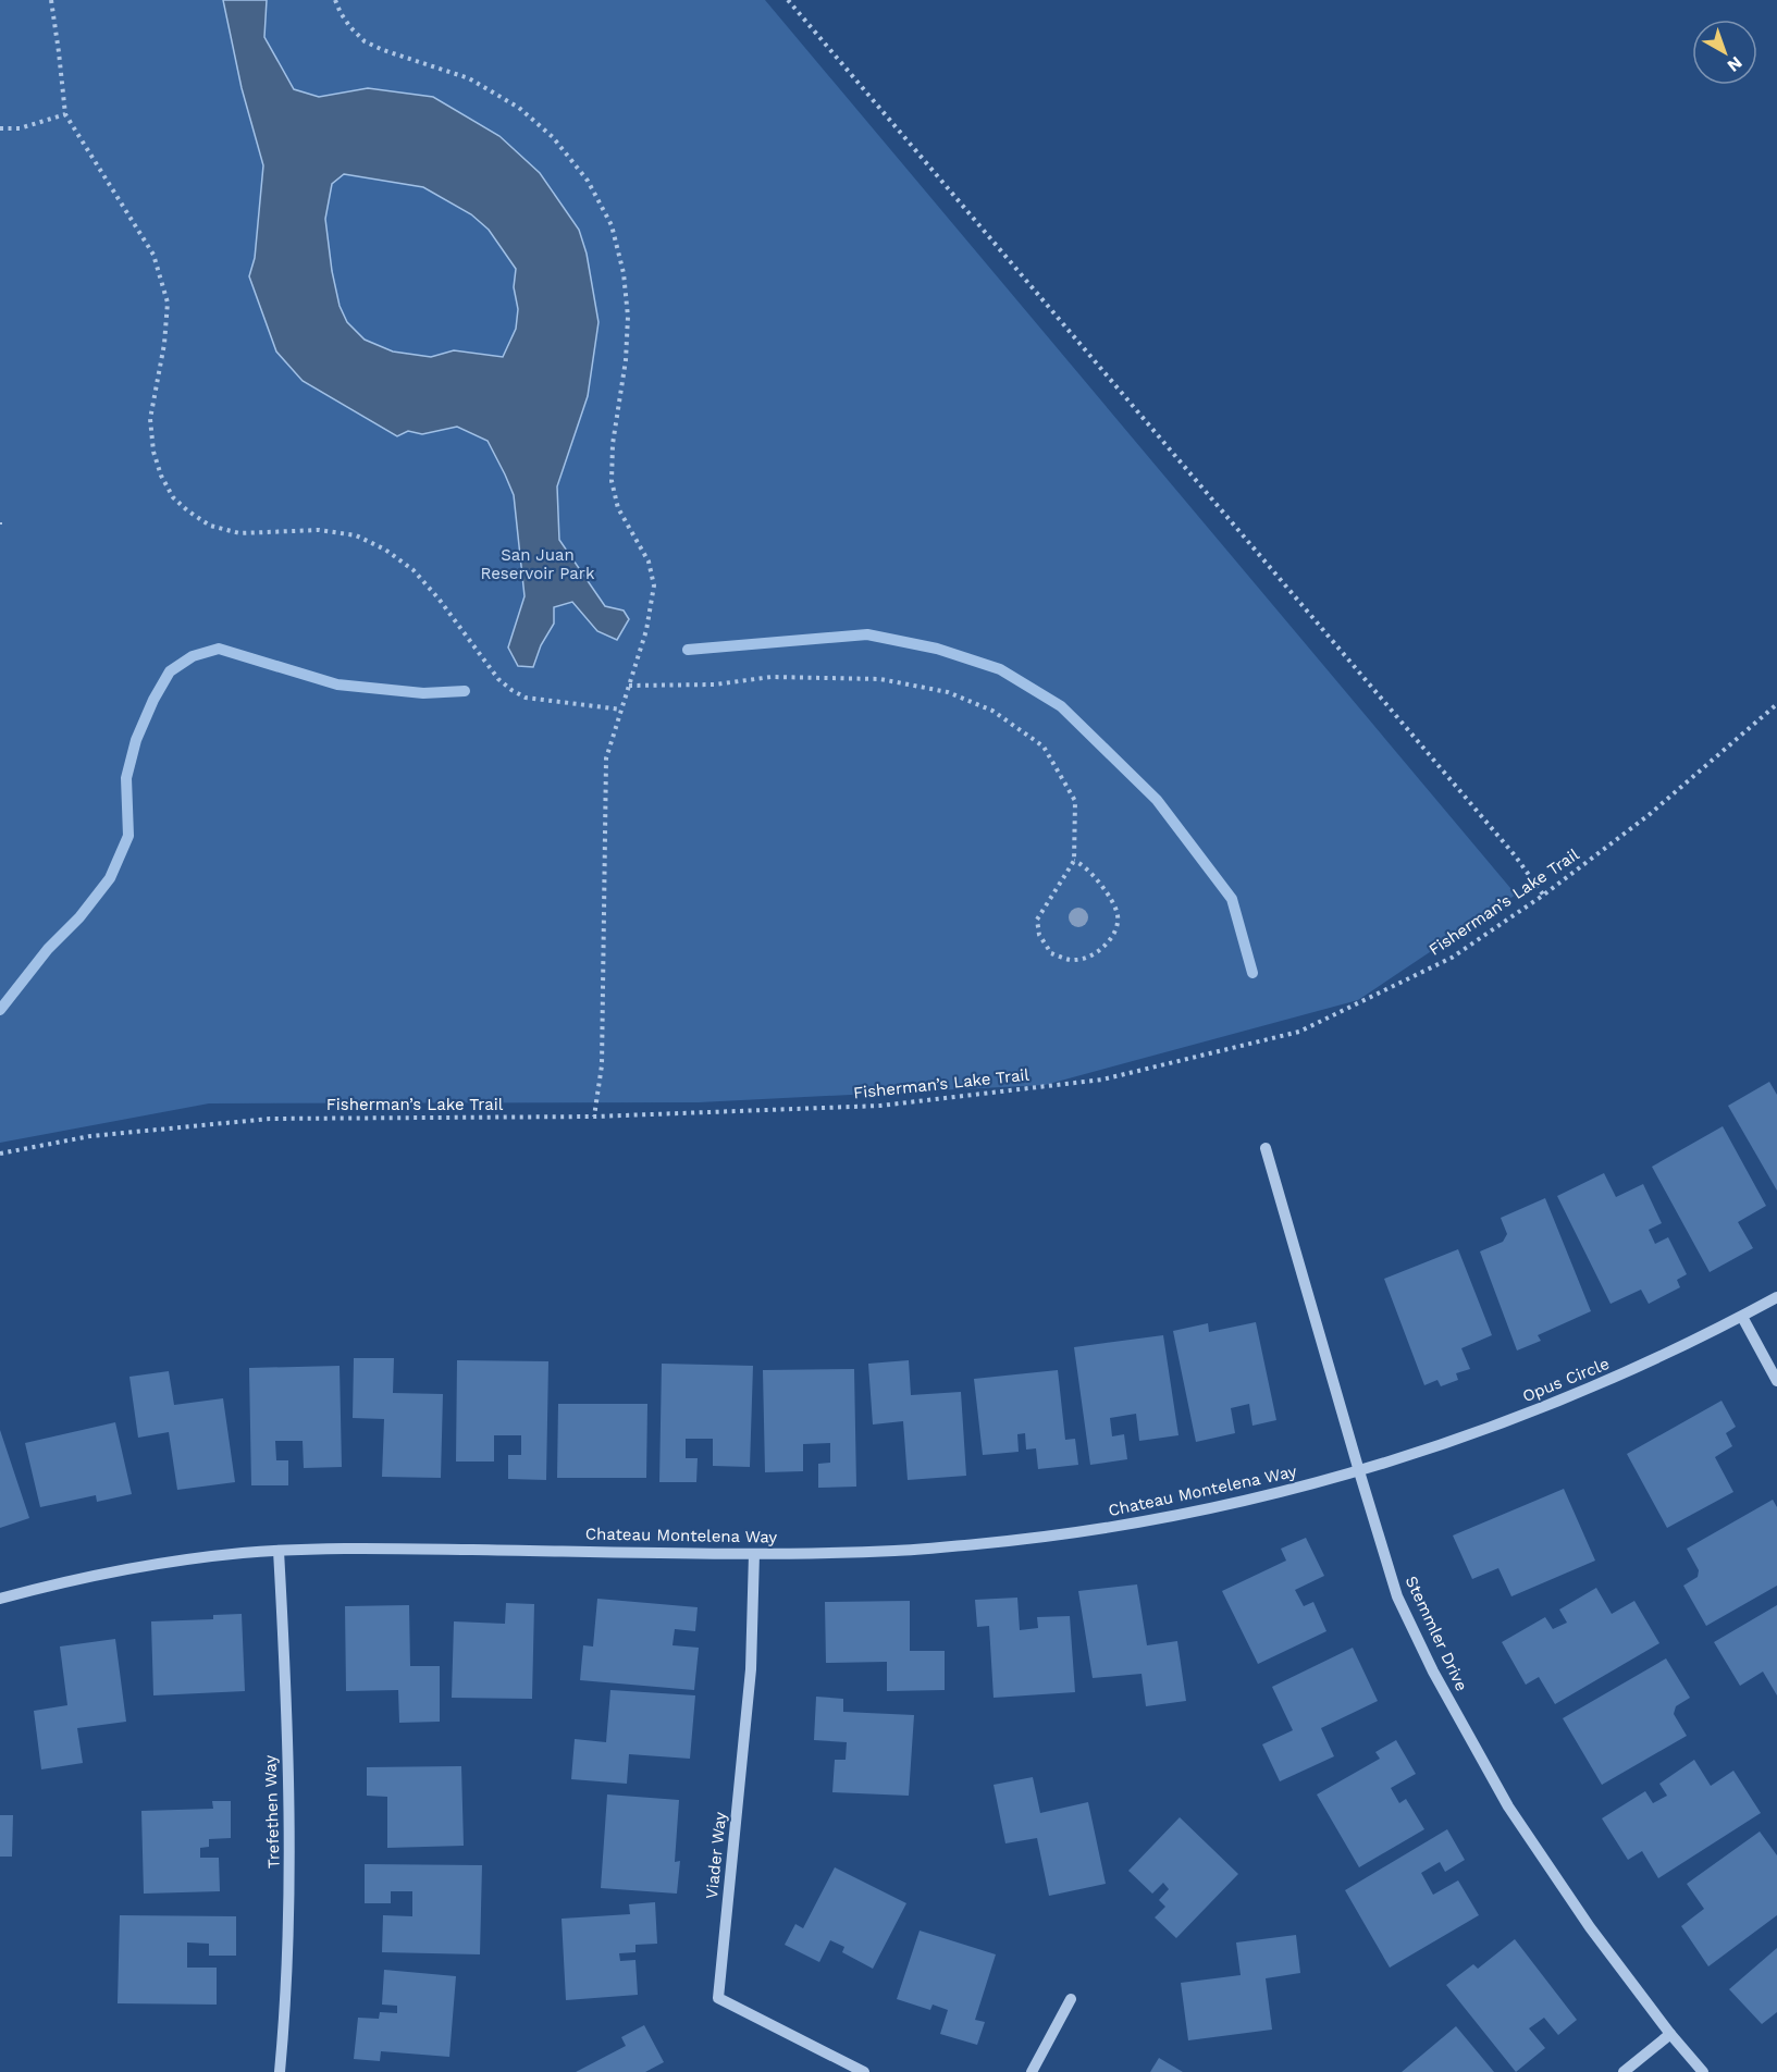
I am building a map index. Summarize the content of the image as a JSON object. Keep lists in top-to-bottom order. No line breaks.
{"streets":{"street":["Opus Circle","Chateau Montelena Way","Stemmler Drive","Trefethen Way","Viader Way"],"path":["Fisherman’s Lake Trail"]},"crossings":[["Opus Circle","Chateau Montelena Way"],["Opus Circle","Stemmler Drive"],["Chateau Montelena Way","Stemmler Drive"],["Chateau Montelena Way","Trefethen Way"],["Chateau Montelena Way","Viader Way"]],"parks":["San Juan Reservoir Park"],"north":"bottom right"}
